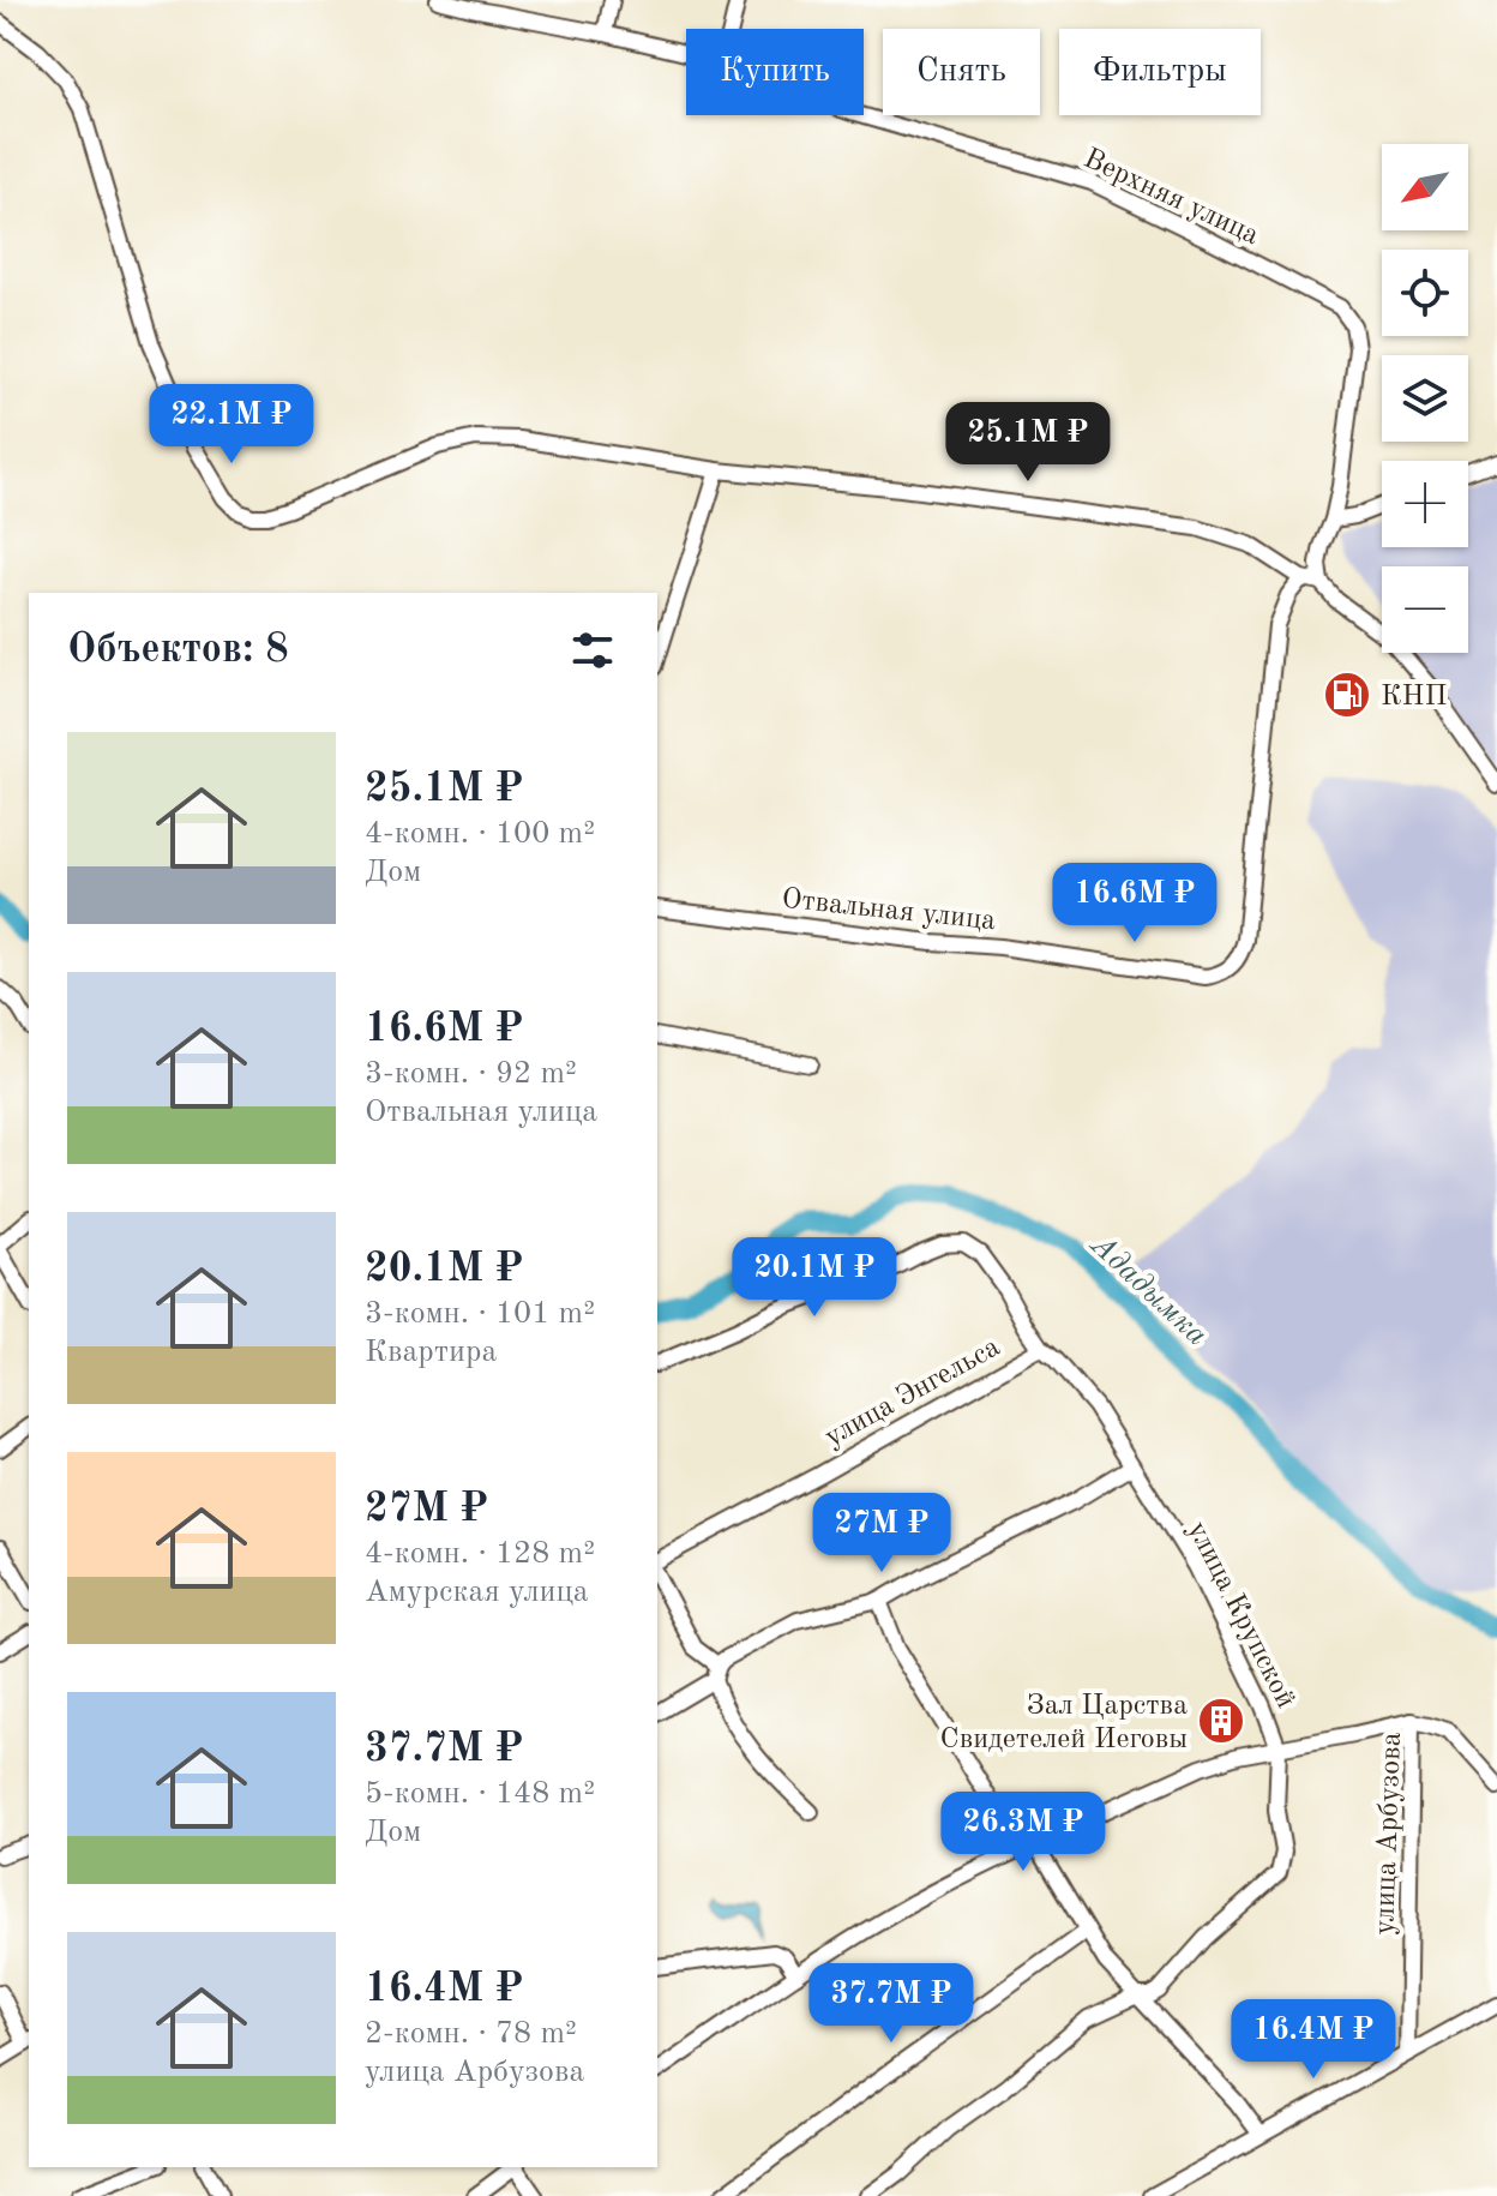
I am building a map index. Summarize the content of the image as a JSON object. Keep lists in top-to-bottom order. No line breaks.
{"streets":{"street":["Верхняя улица","Отвальная улица","улица Энгельса","улица Крупской","улица Арбузова"]},"crossings":[["улица Энгельса","улица Крупской"]],"water":["Ададымка"],"places":{"fuel station":["КНП"],"building":["Зал Царства Свидетелей Иеговы"]},"north":"bottom left","page":{"chip":["Купить","Снять","Фильтры"],"map_buttons":["+","−"],"price":["22.1M ₽","25.1M ₽","16.6M ₽","20.1M ₽","27M ₽","26.3M ₽","37.7M ₽","16.4M ₽"],"heading":"Объектов: 8","list":[{"name":"25.1M ₽","note":"4-комн. · 100 m² · Дом"},{"name":"16.6M ₽","note":"3-комн. · 92 m² · Отвальная улица"},{"name":"20.1M ₽","note":"3-комн. · 101 m² · Квартира"},{"name":"27M ₽","note":"4-комн. · 128 m² · Амурская улица"},{"name":"37.7M ₽","note":"5-комн. · 148 m² · Дом"},{"name":"16.4M ₽","note":"2-комн. · 78 m² · улица Арбузова"}]}}
